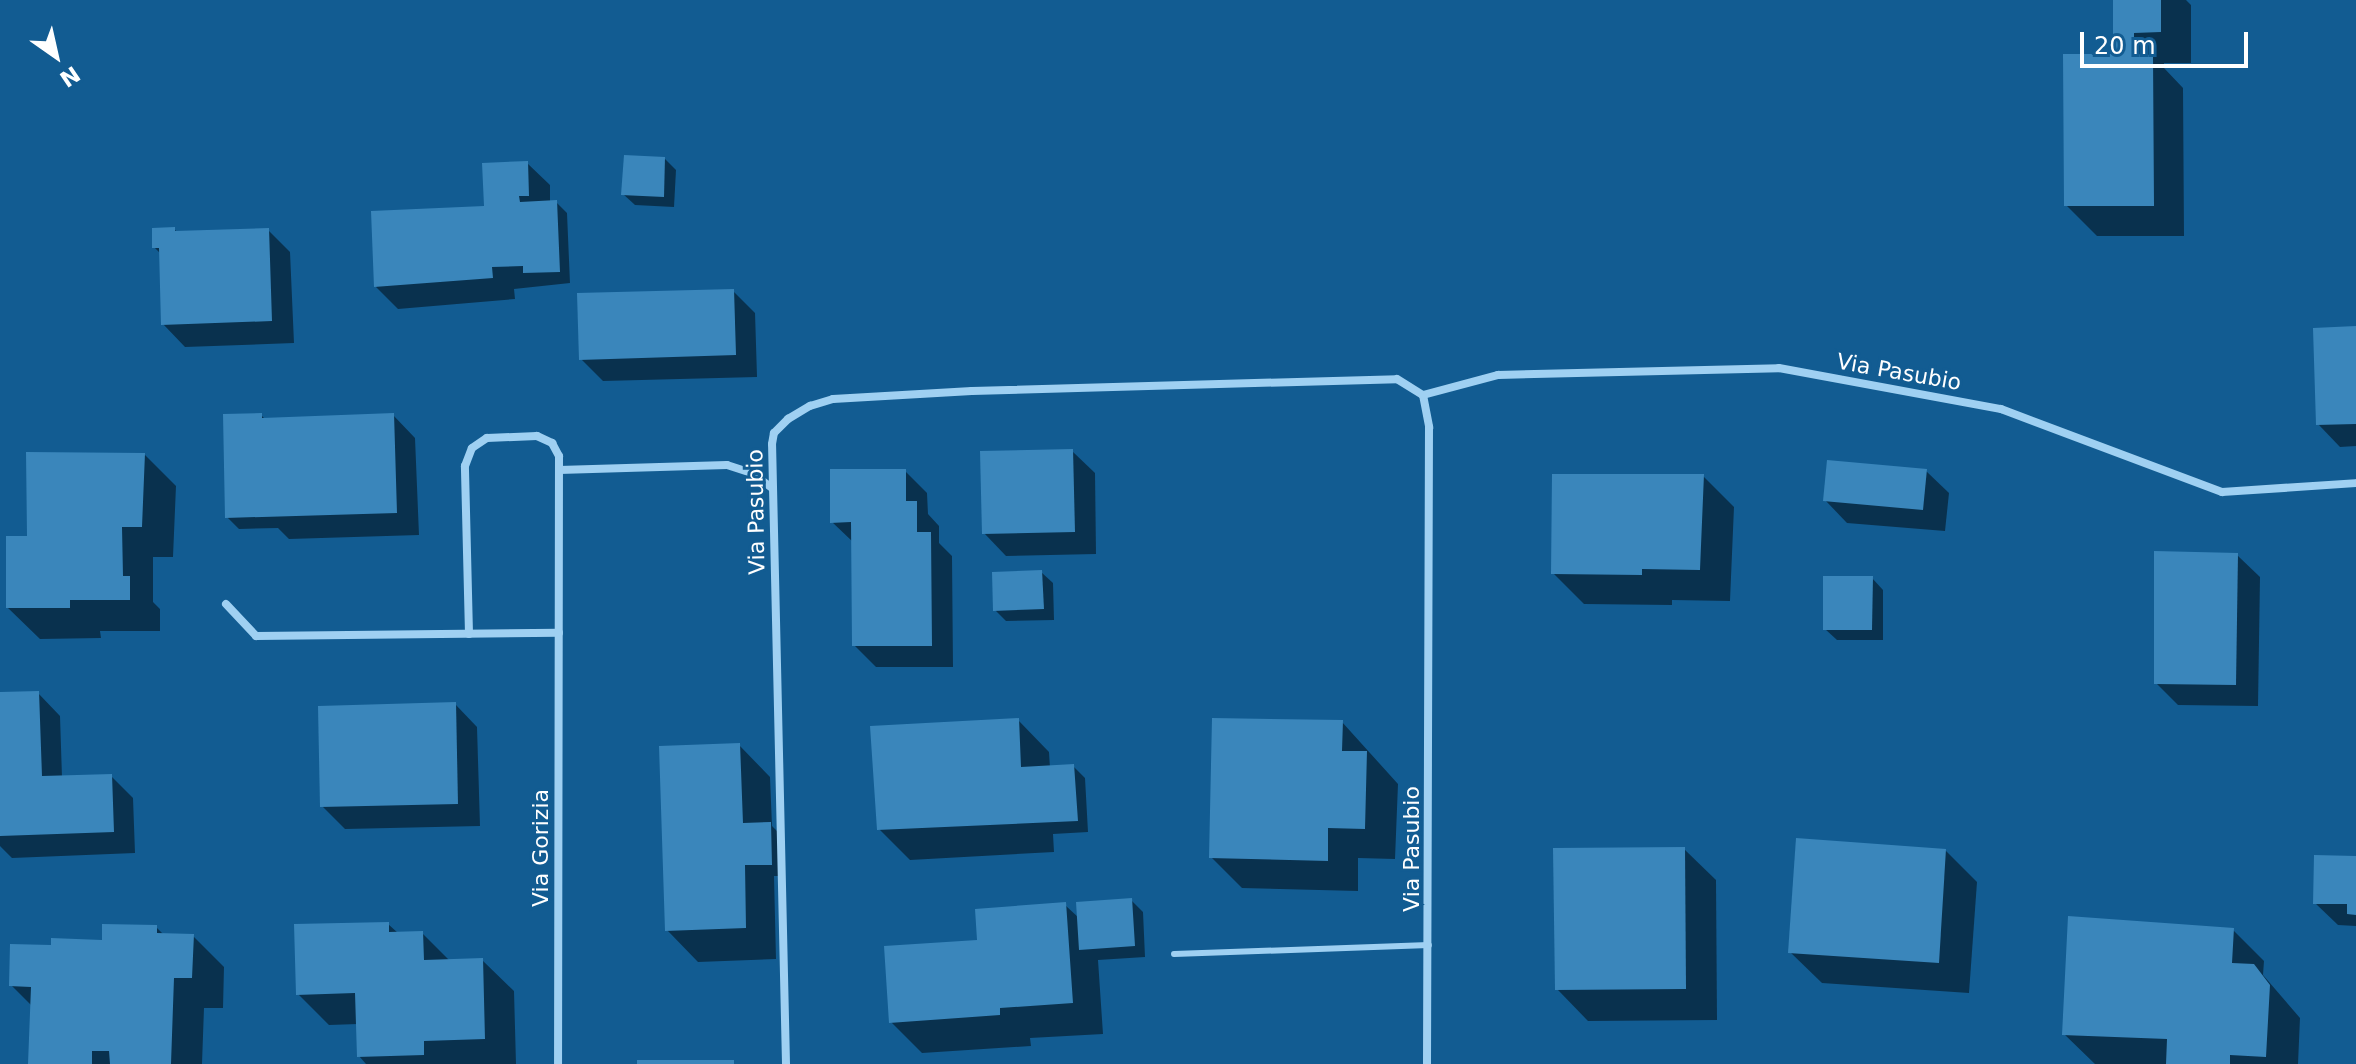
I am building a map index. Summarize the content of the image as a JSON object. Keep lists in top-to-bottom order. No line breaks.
{"streets":{"street":["Via Pasubio","Via Gorizia"]},"scale_bar":"20 m","north":"bottom right"}
